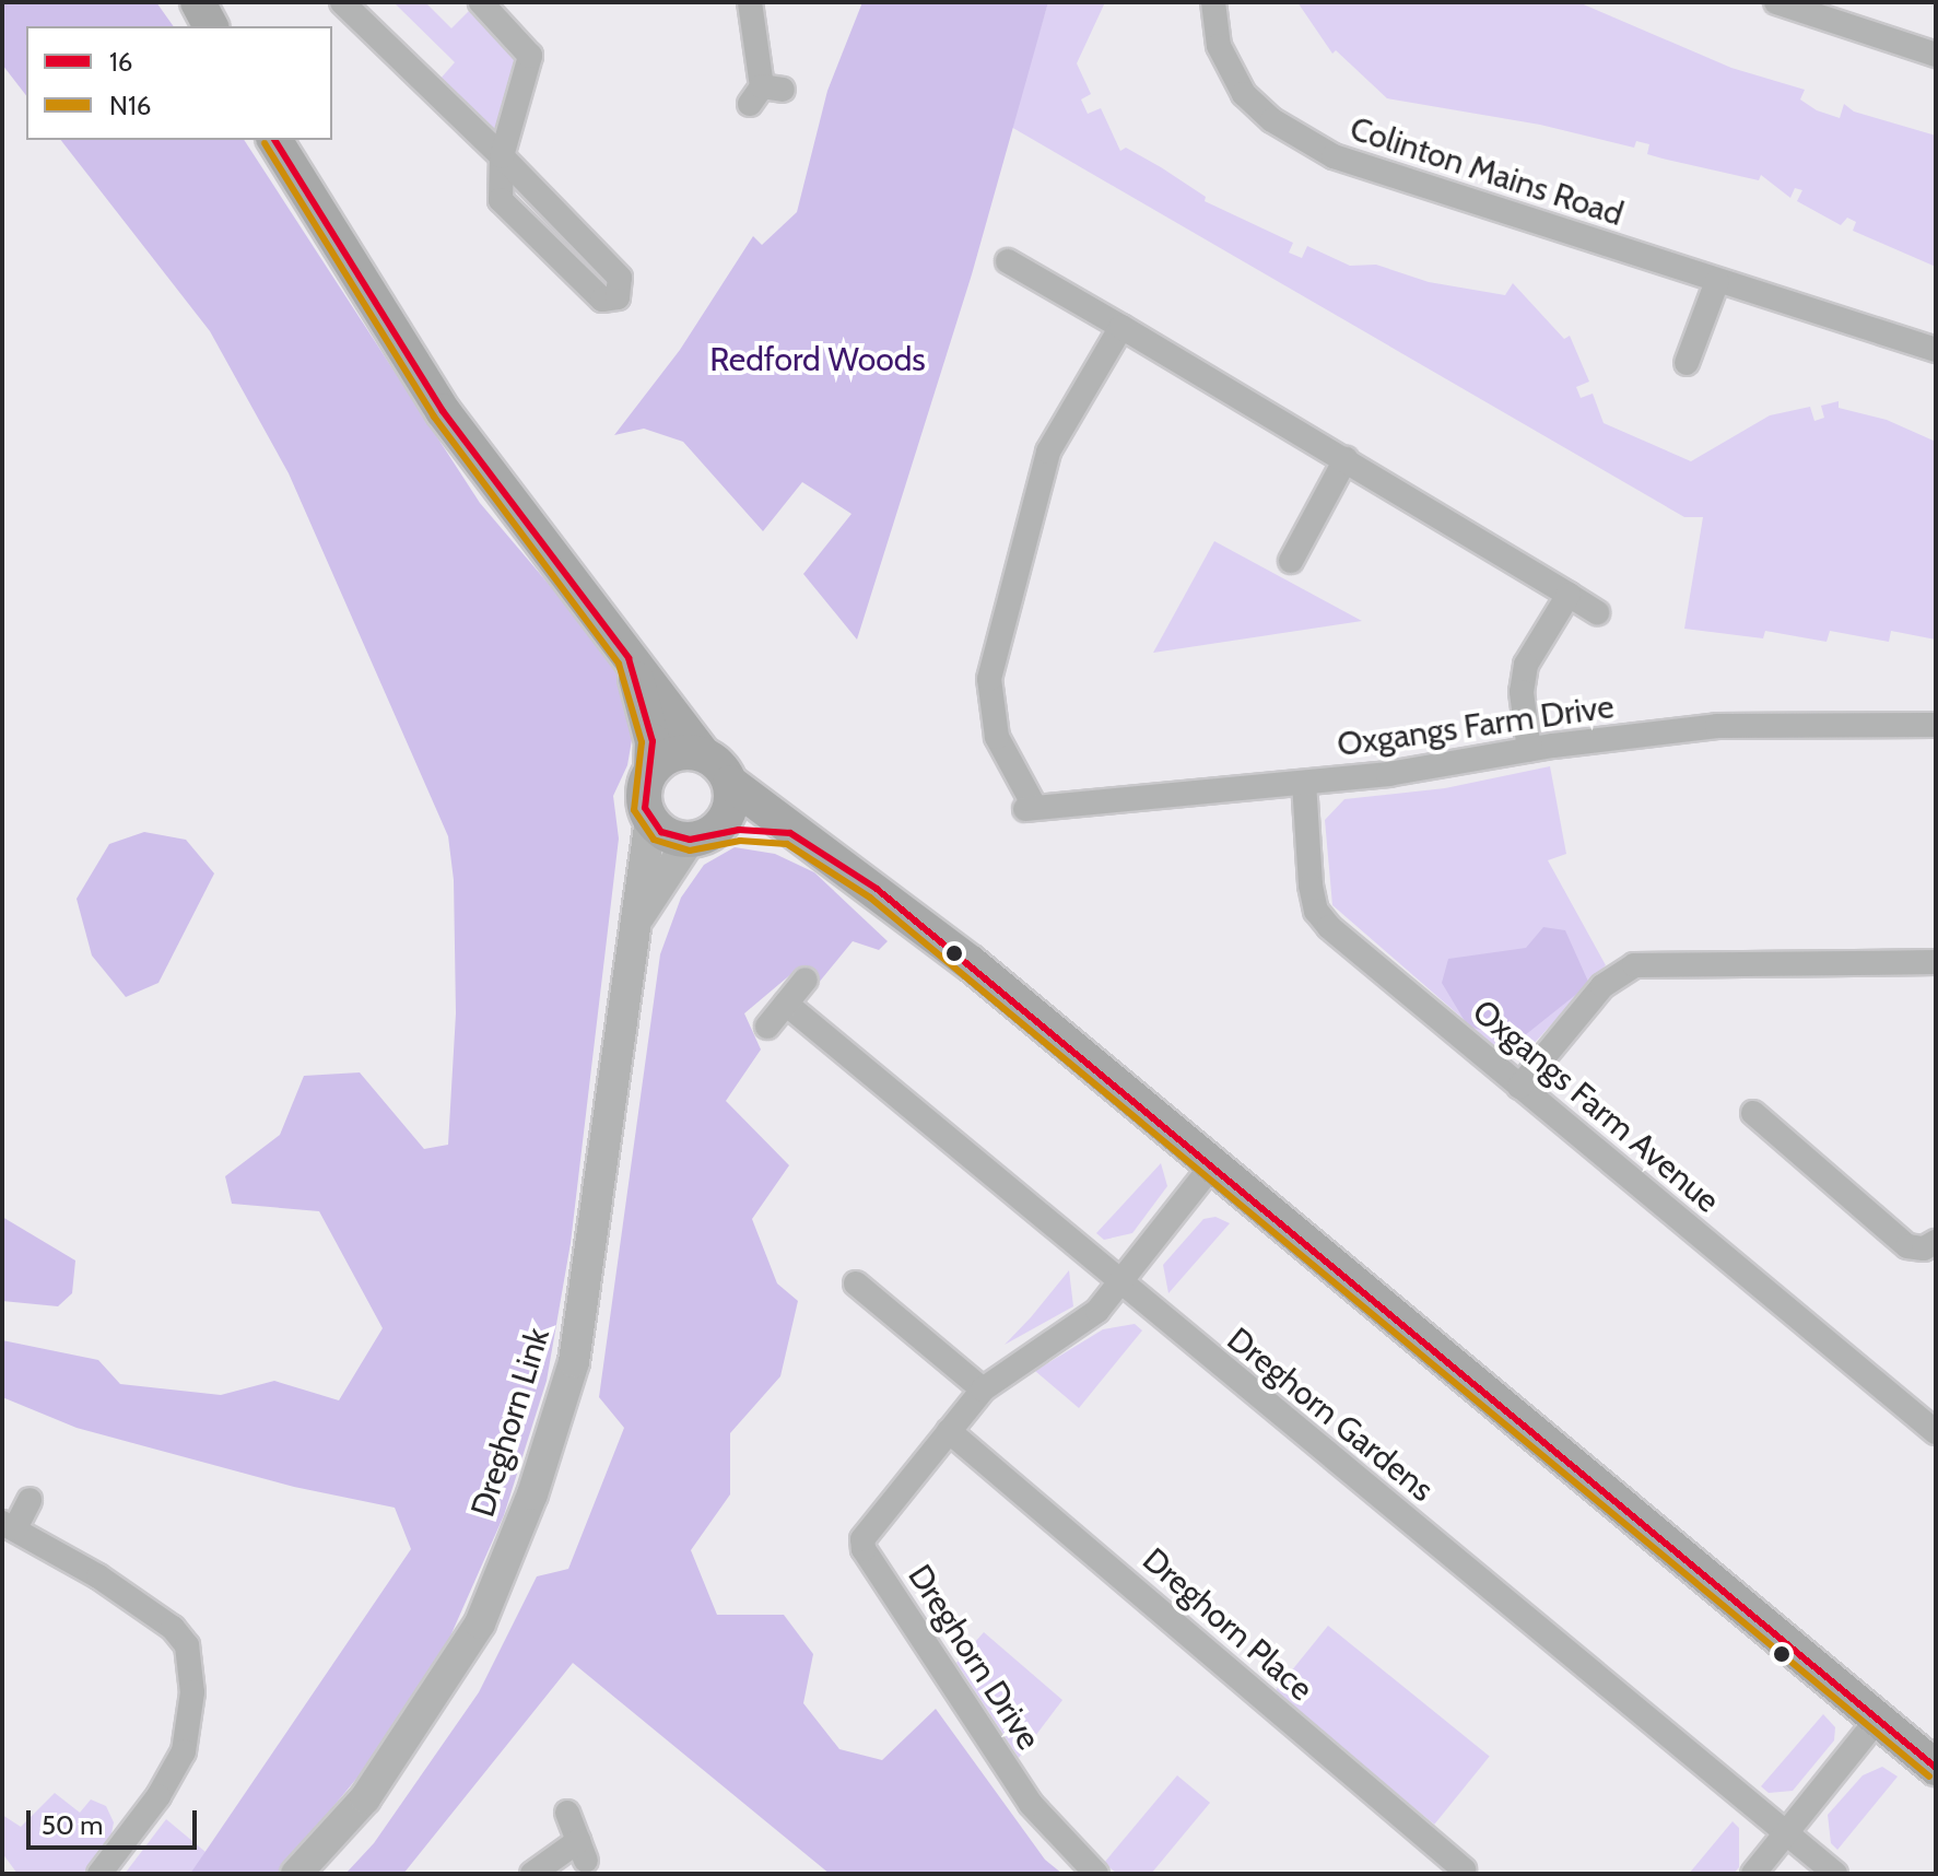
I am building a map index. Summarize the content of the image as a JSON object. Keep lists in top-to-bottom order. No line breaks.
{"streets":{"street":["Colinton Mains Road","Oxgangs Farm Drive","Oxgangs Farm Avenue","Dreghorn Gardens","Dreghorn Link","Dreghorn Place","Dreghorn Drive"]},"crossings":[["Oxgangs Farm Drive","Oxgangs Farm Avenue"],["Dreghorn Gardens","Dreghorn Drive"],["Dreghorn Place","Dreghorn Drive"]],"parks":["Redford Woods"],"lines":["transit line 16","transit line N16"],"legend":["16","N16"],"scale_bar":"50 m"}
